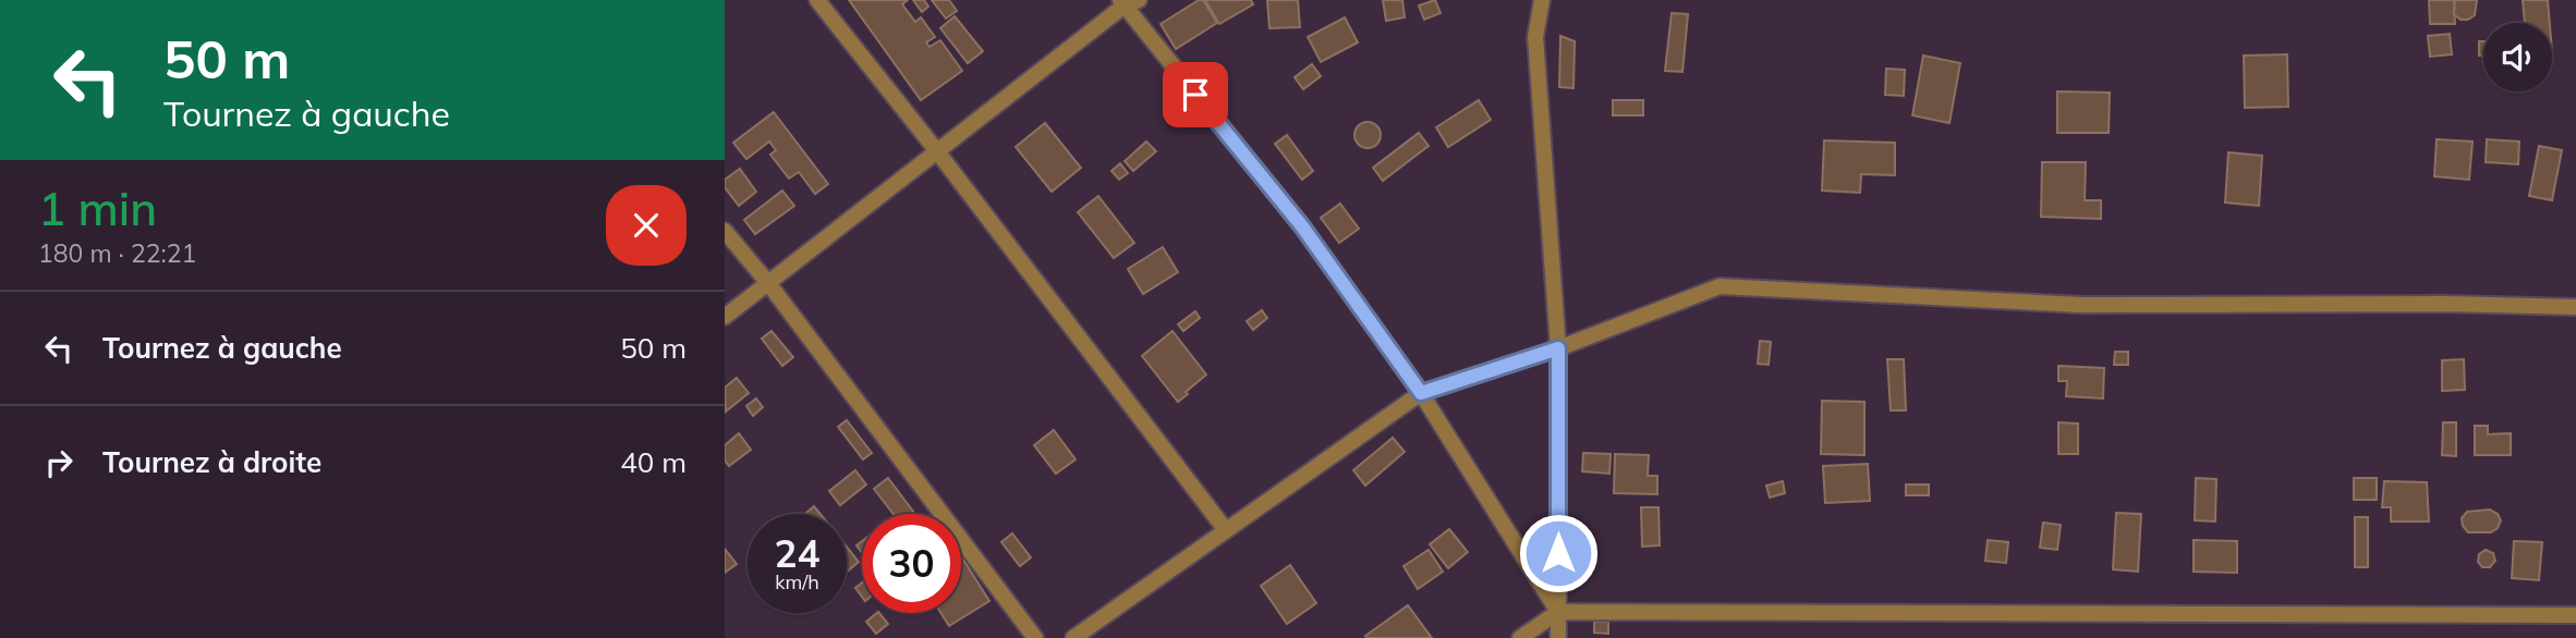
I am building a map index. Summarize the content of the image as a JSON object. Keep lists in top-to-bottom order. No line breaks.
{"page":{"turn":["50 m","Tournez à gauche"],"heading":["1 min","180 m · 22:21"],"list":[{"name":"Tournez à gauche","value":"50 m"},{"name":"Tournez à droite","value":"40 m"}],"speed":"24 km/h","limit":"30"}}
